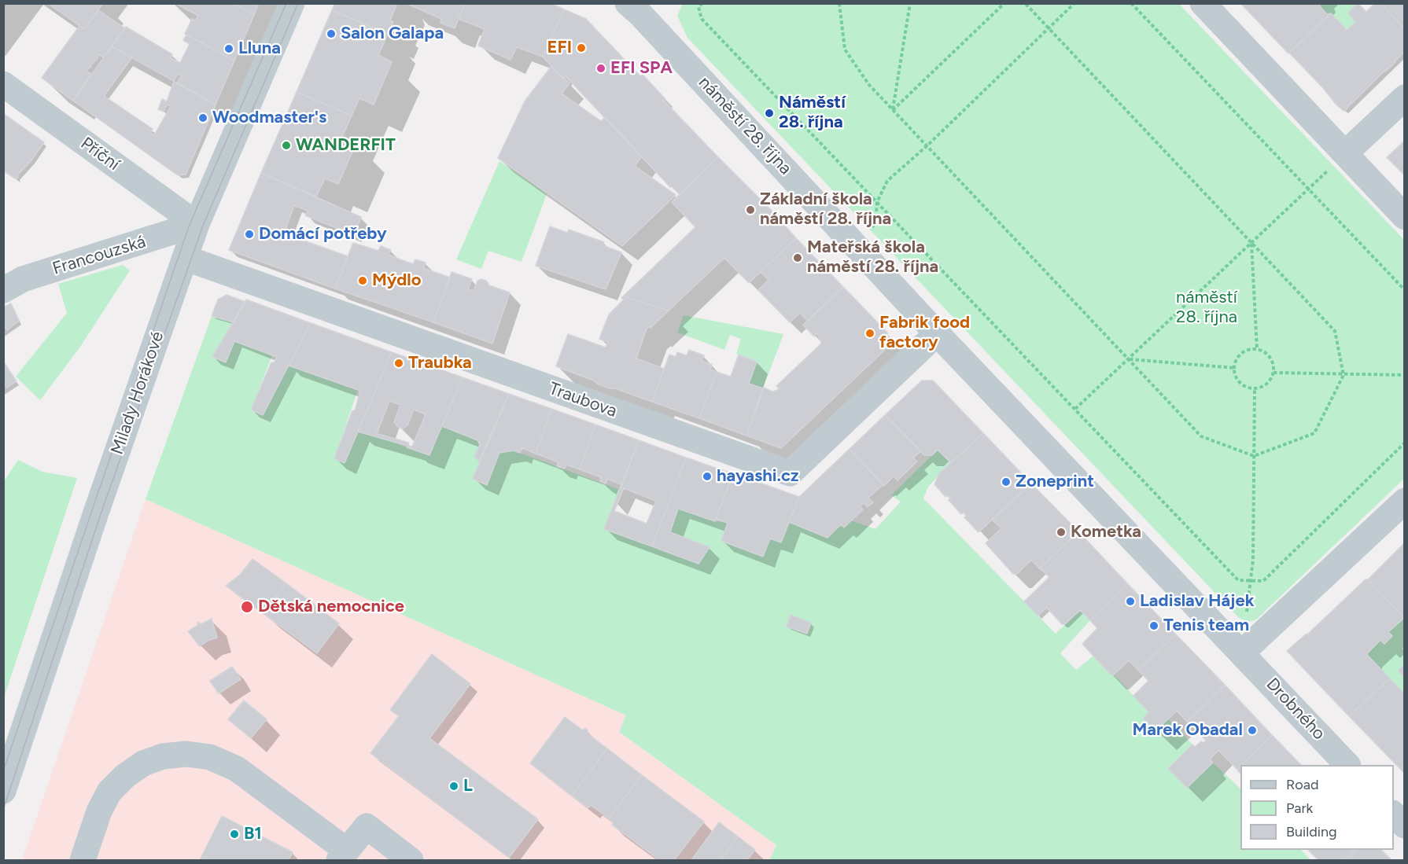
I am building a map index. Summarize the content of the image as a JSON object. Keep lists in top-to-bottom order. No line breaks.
{"streets":{"street":["náměstí 28. října","Příční","Francouzská","Milady Horákové","Traubova","Drobného"]},"crossings":[["náměstí 28. října","Traubova"],["náměstí 28. října","Drobného"],["Příční","Francouzská"],["Příční","Milady Horákové"],["Francouzská","Milady Horákové"],["Milady Horákové","Traubova"]],"parks":["náměstí 28. října"],"places":["Salon Galapa","EFI","Lluna","EFI SPA","Náměstí 28. října","Woodmaster's","WANDERFIT","Základní škola náměstí 28. října","Domácí potřeby","Mateřská škola náměstí 28. října","Mýdlo","Fabrik food factory","Traubka","hayashi.cz","Zoneprint","Kometka","Ladislav Hájek","Dětská nemocnice","Tenis team","Marek Obadal","L","B1"],"legend":["Road","Park","Building"]}
